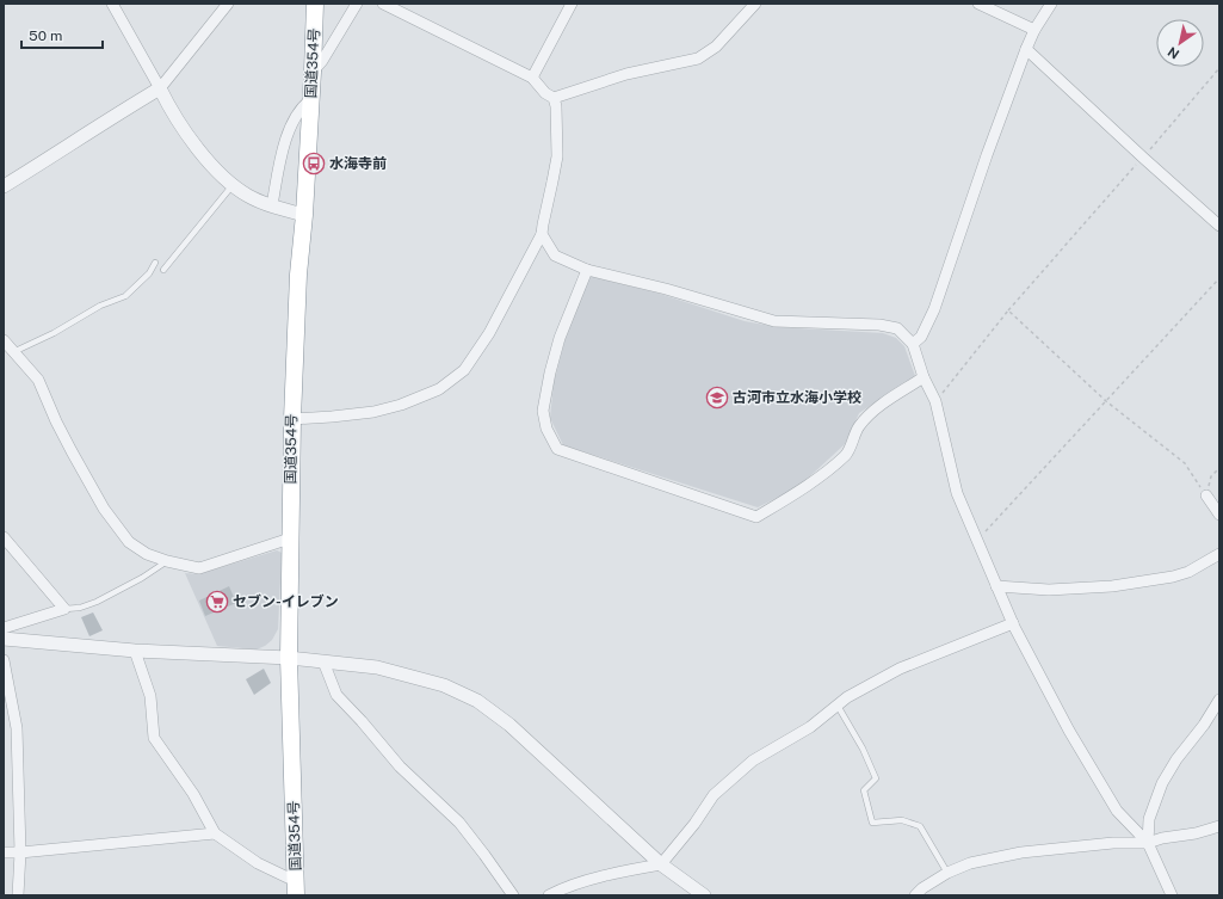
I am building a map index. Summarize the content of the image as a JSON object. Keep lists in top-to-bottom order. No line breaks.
{"streets":{"highway":["国道354号"]},"places":{"bus stop":["水海寺前"],"school or university":["古河市立水海小学校"],"supermarket":["セブン-イレブン"]},"scale_bar":"50 m","north":"bottom left"}
